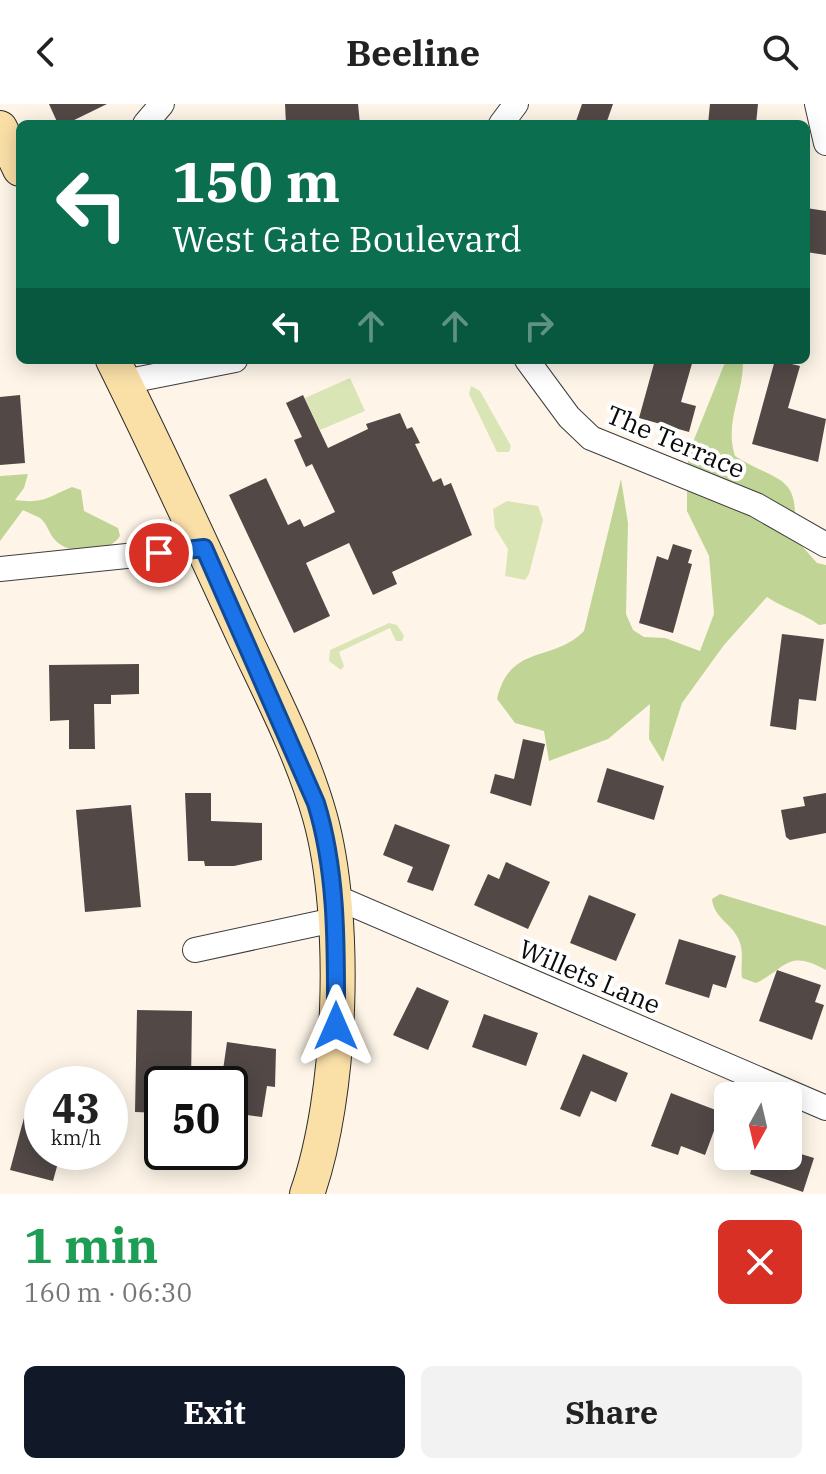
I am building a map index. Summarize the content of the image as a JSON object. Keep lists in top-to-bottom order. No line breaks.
{"streets":{"street":["The Terrace","Willets Lane"]},"north":"bottom","page":{"header":"Beeline","turn":["150 m","West Gate Boulevard"],"speed":"43 km/h","limit":"50","heading":["1 min","160 m · 06:30"],"buttons":["Exit","Share"]}}
